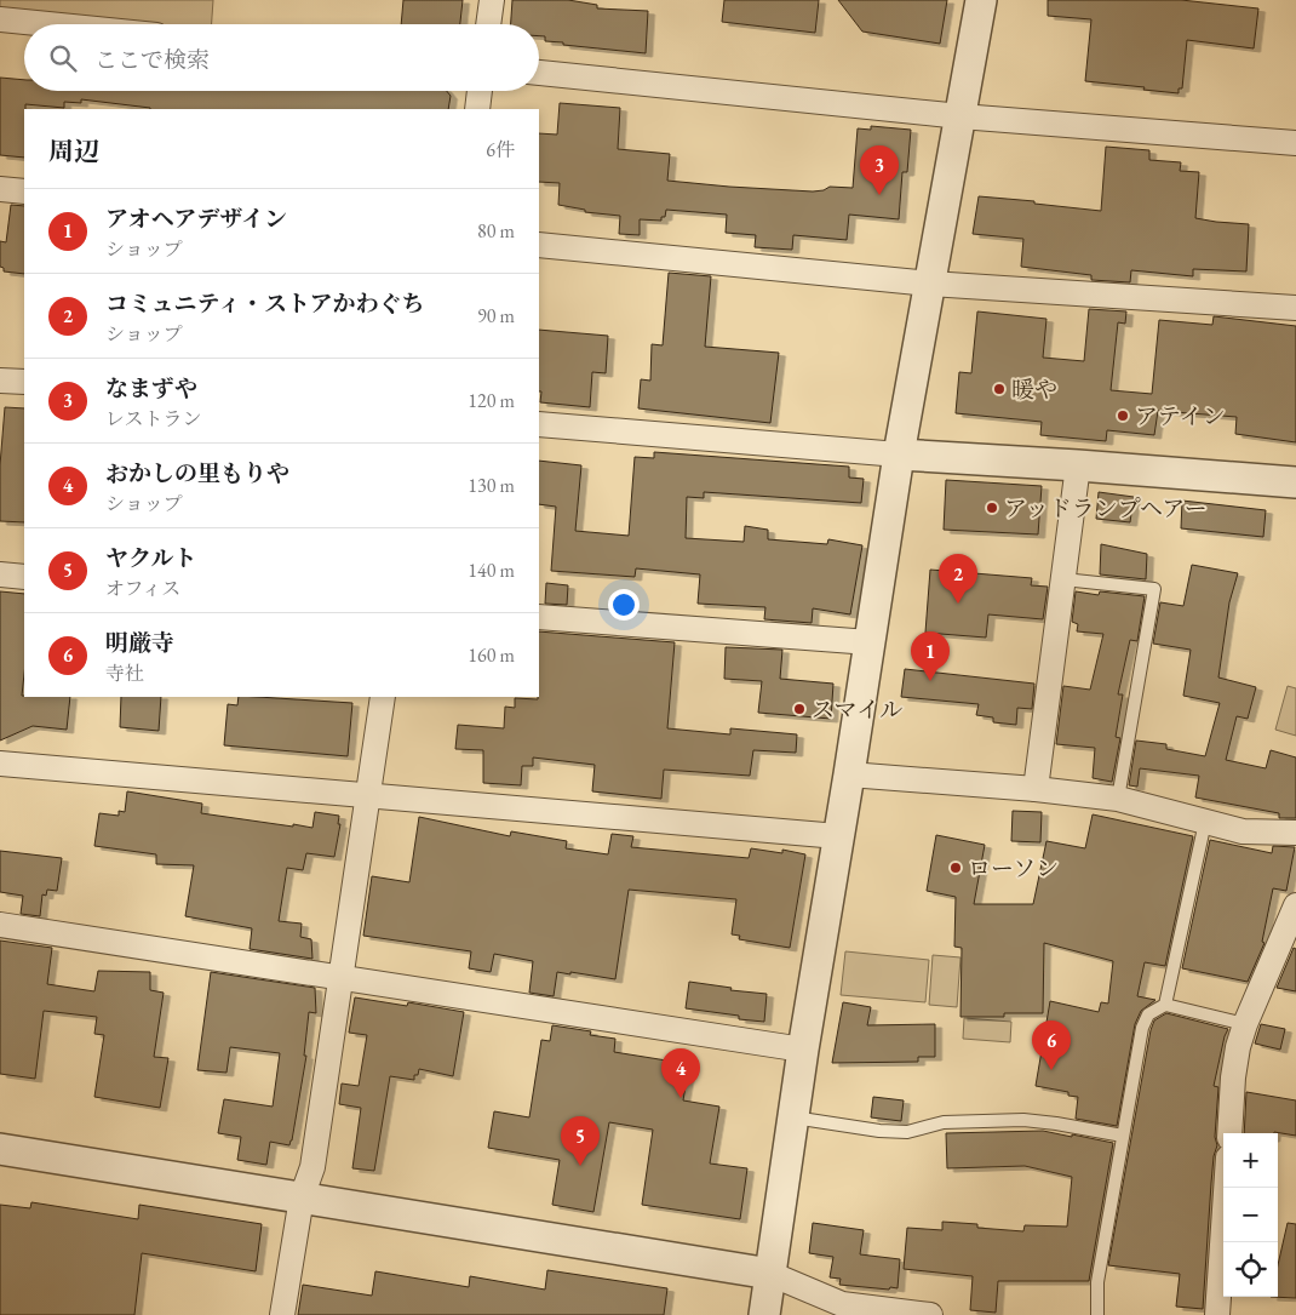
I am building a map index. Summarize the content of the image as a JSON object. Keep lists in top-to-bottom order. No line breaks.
{"places":["暖や","アテイン","アッドランプヘアー","スマイル","ローソン"],"page":{"search":"ここで検索","heading":["周辺","6件"],"pins":["3","2","1","6","4","5"],"list":[{"mark":"1","name":"アオヘアデザイン","note":"ショップ","value":"80 m"},{"mark":"2","name":"コミュニティ・ストアかわぐち","note":"ショップ","value":"90 m"},{"mark":"3","name":"なまずや","note":"レストラン","value":"120 m"},{"mark":"4","name":"おかしの里もりや","note":"ショップ","value":"130 m"},{"mark":"5","name":"ヤクルト","note":"オフィス","value":"140 m"},{"mark":"6","name":"明厳寺","note":"寺社","value":"160 m"}],"map_buttons":["+","−"]}}
